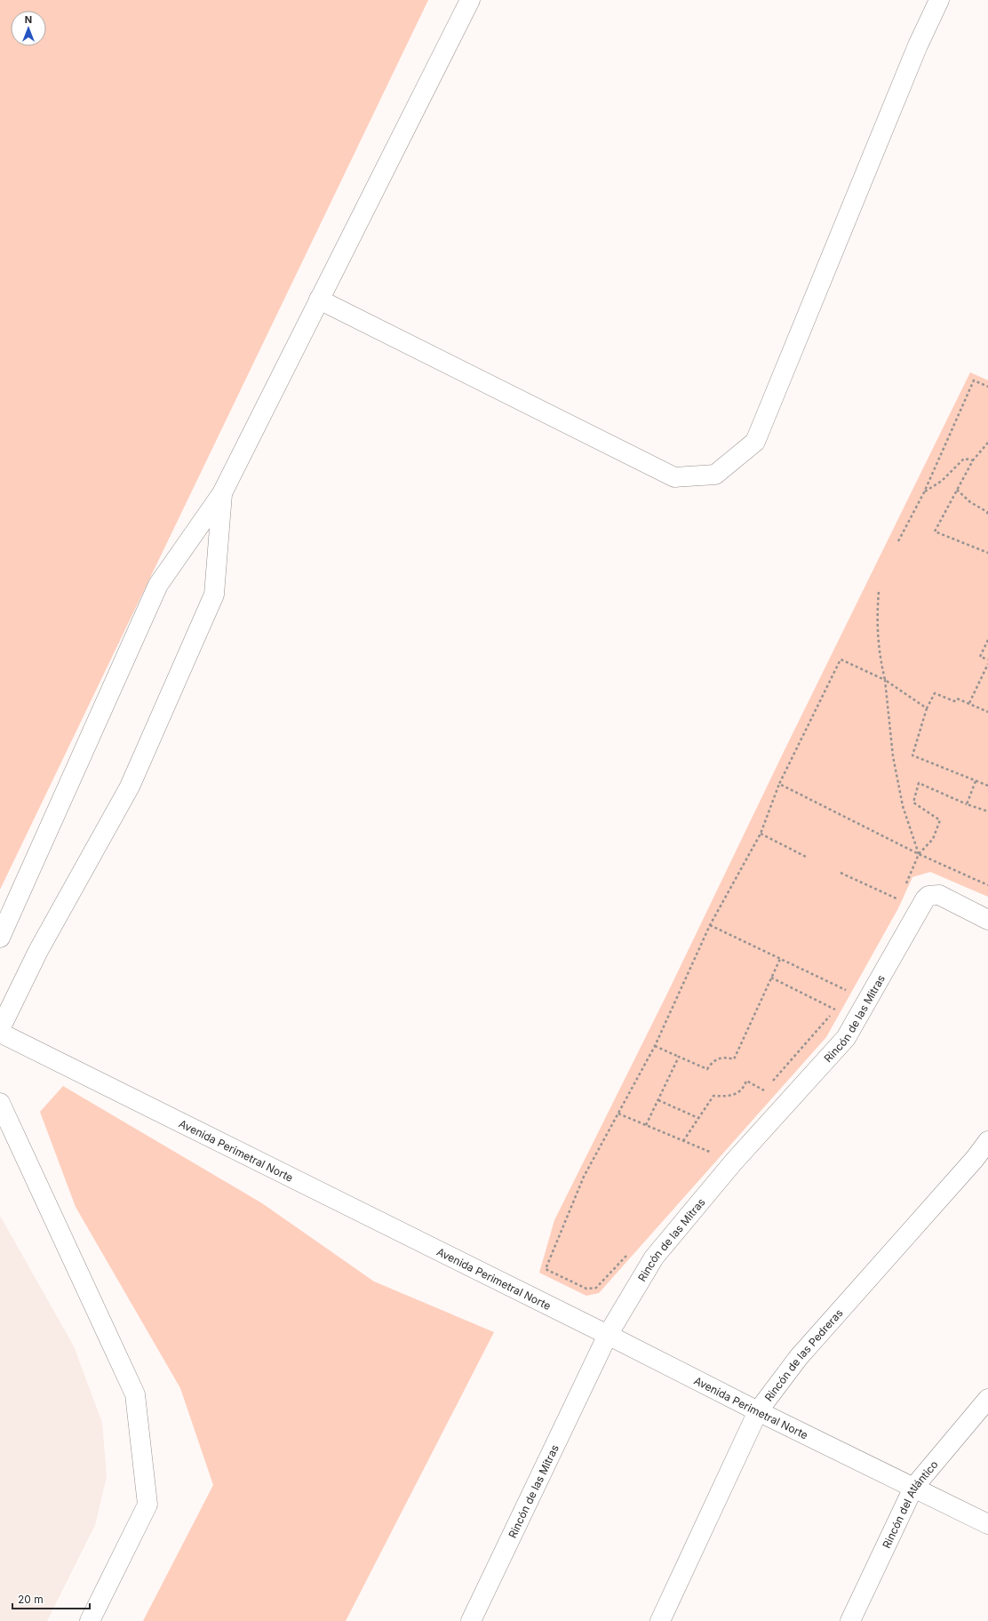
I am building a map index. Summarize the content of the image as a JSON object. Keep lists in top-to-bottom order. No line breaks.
{"streets":{"street":["Rincón de las Mitras","Avenida Perimetral Norte","Rincón de las Pedreras","Rincón del Atlántico"]},"crossings":[["Rincón de las Mitras","Avenida Perimetral Norte"],["Avenida Perimetral Norte","Rincón de las Pedreras"],["Avenida Perimetral Norte","Rincón del Atlántico"]],"scale_bar":"20 m","north":"top"}
